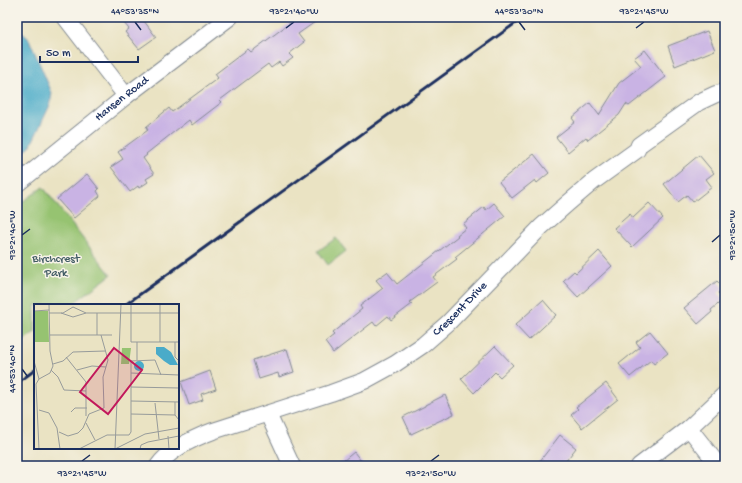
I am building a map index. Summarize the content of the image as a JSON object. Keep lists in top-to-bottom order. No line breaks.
{"streets":{"street":["Hansen Road","Crescent Drive"]},"parks":["Birchcrest Park"],"scale_bar":"50 m","coordinates":["44°53'35\"N","93°21'40\"W","44°53'30\"N","93°21'45\"W","93°21'50\"W","44°53'40\"N"]}
